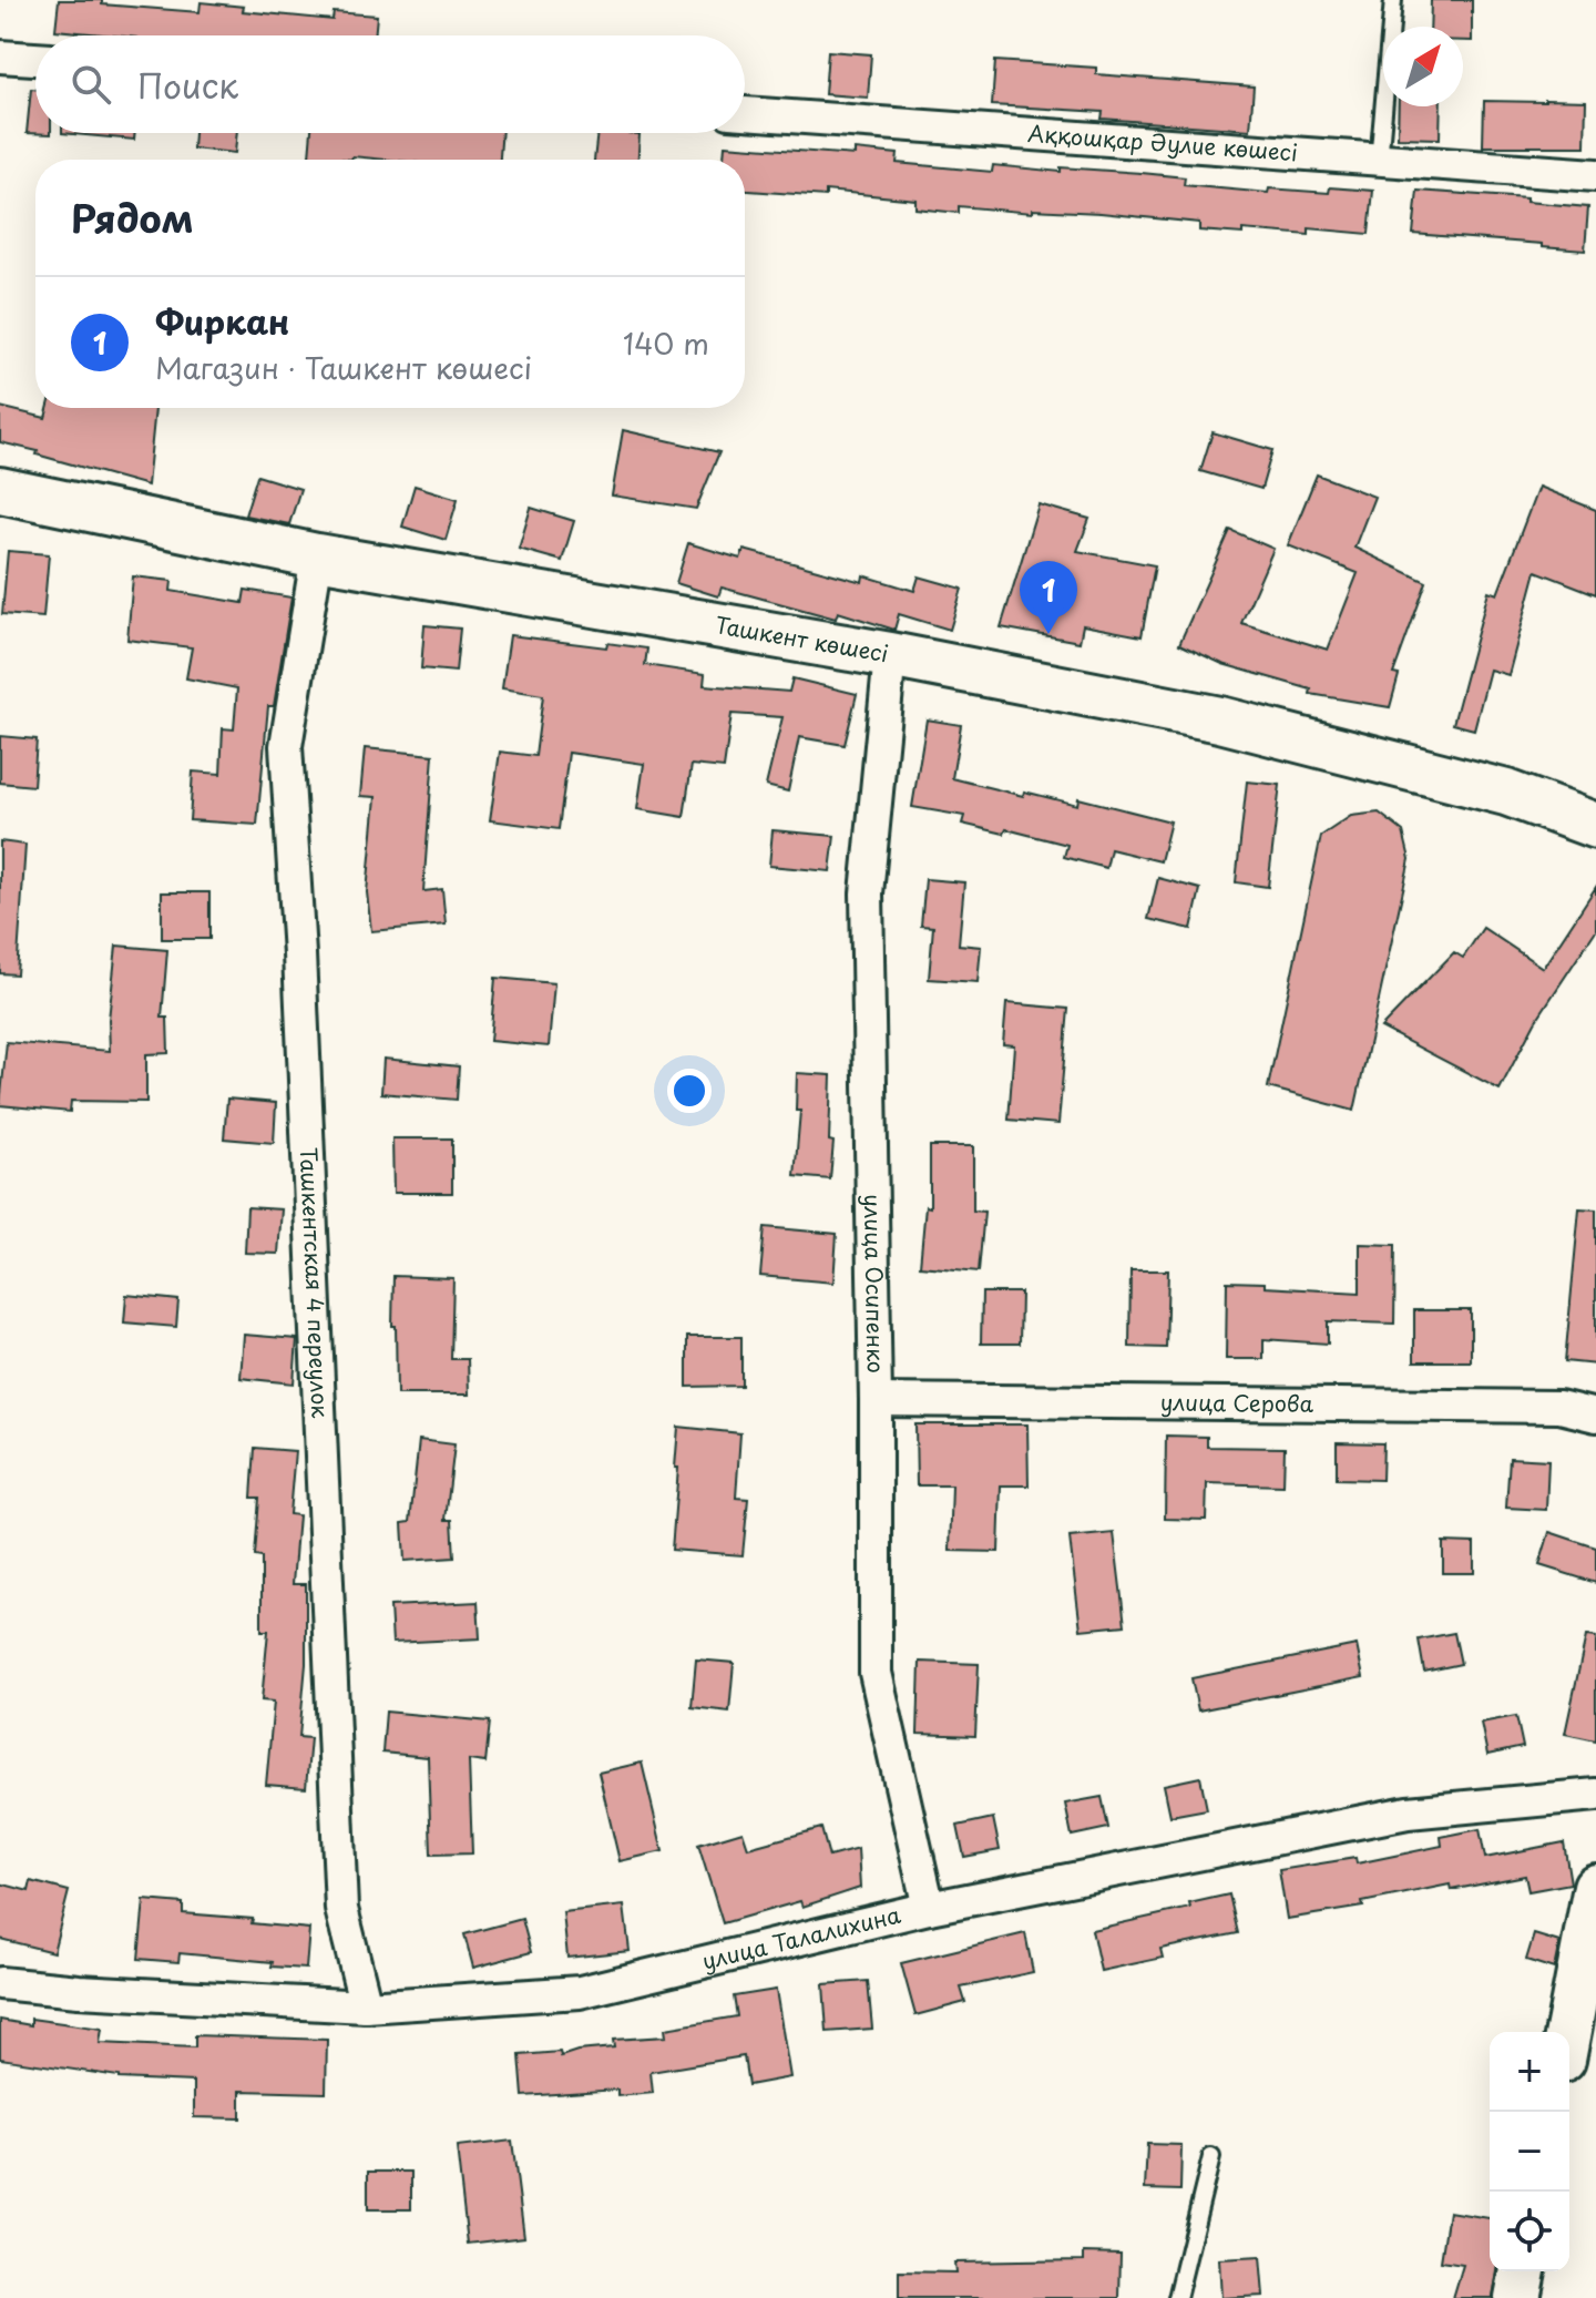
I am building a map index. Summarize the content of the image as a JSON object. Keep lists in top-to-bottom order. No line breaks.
{"streets":{"main road":["Ташкент көшесі"],"street":["Аққошқар Әулие көшесі","Ташкентская 4 переулок","улица Осипенко","улица Серова","улица Талалихина"]},"crossings":[["Ташкент көшесі","Ташкентская 4 переулок"],["Ташкент көшесі","улица Осипенко"],["Ташкентская 4 переулок","улица Талалихина"],["улица Осипенко","улица Серова"],["улица Осипенко","улица Талалихина"]],"north":"top right","page":{"search":"Поиск","heading":"Рядом","list":[{"mark":"1","name":"Фиркан","note":"Магазин · Ташкент көшесі","value":"140 m"}],"pins":"1","map_buttons":["+","−"]}}
